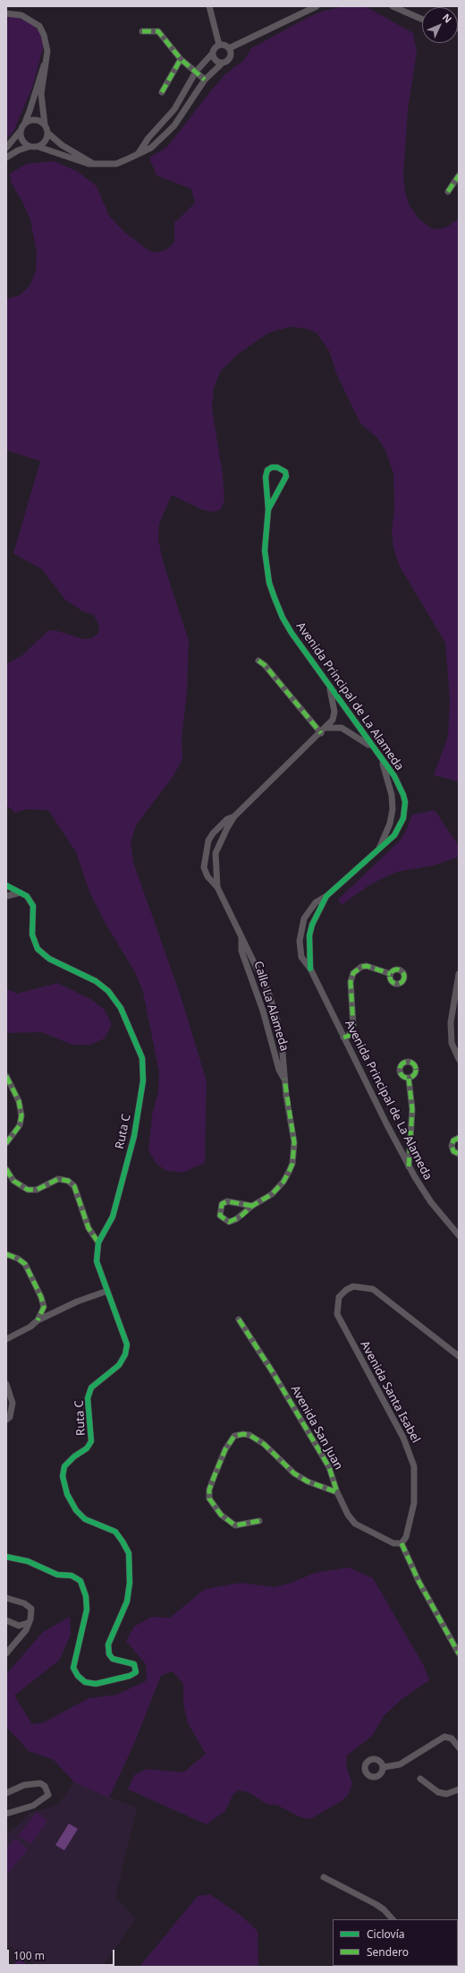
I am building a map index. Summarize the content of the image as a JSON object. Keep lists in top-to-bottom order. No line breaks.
{"streets":{"street":["Avenida Principal de La Alameda","Calle La Alameda","Ruta C","Avenida Santa Isabel","Avenida San Juan"]},"crossings":[["Avenida Principal de La Alameda","Calle La Alameda"],["Avenida Santa Isabel","Avenida San Juan"]],"legend":["Ciclovía","Sendero"],"scale_bar":"100 m","north":"top right"}
